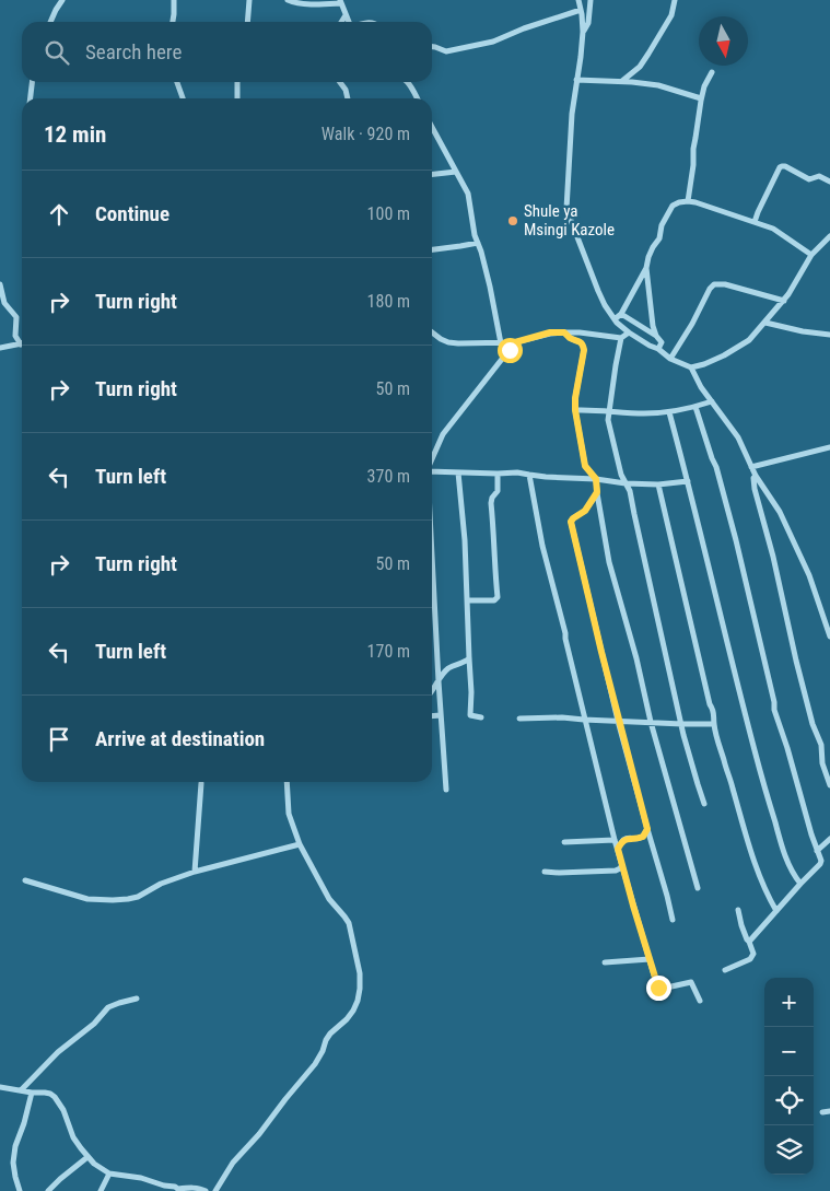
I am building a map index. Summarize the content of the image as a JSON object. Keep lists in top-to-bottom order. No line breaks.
{"places":["Shule ya Msingi Kazole"],"north":"bottom","page":{"search":"Search here","heading":["12 min","Walk · 920 m"],"list":[["Continue","100 m"],["Turn right","180 m"],["Turn right","50 m"],["Turn left","370 m"],["Turn right","50 m"],["Turn left","170 m"],"Arrive at destination"],"map_buttons":["+","−"]}}
